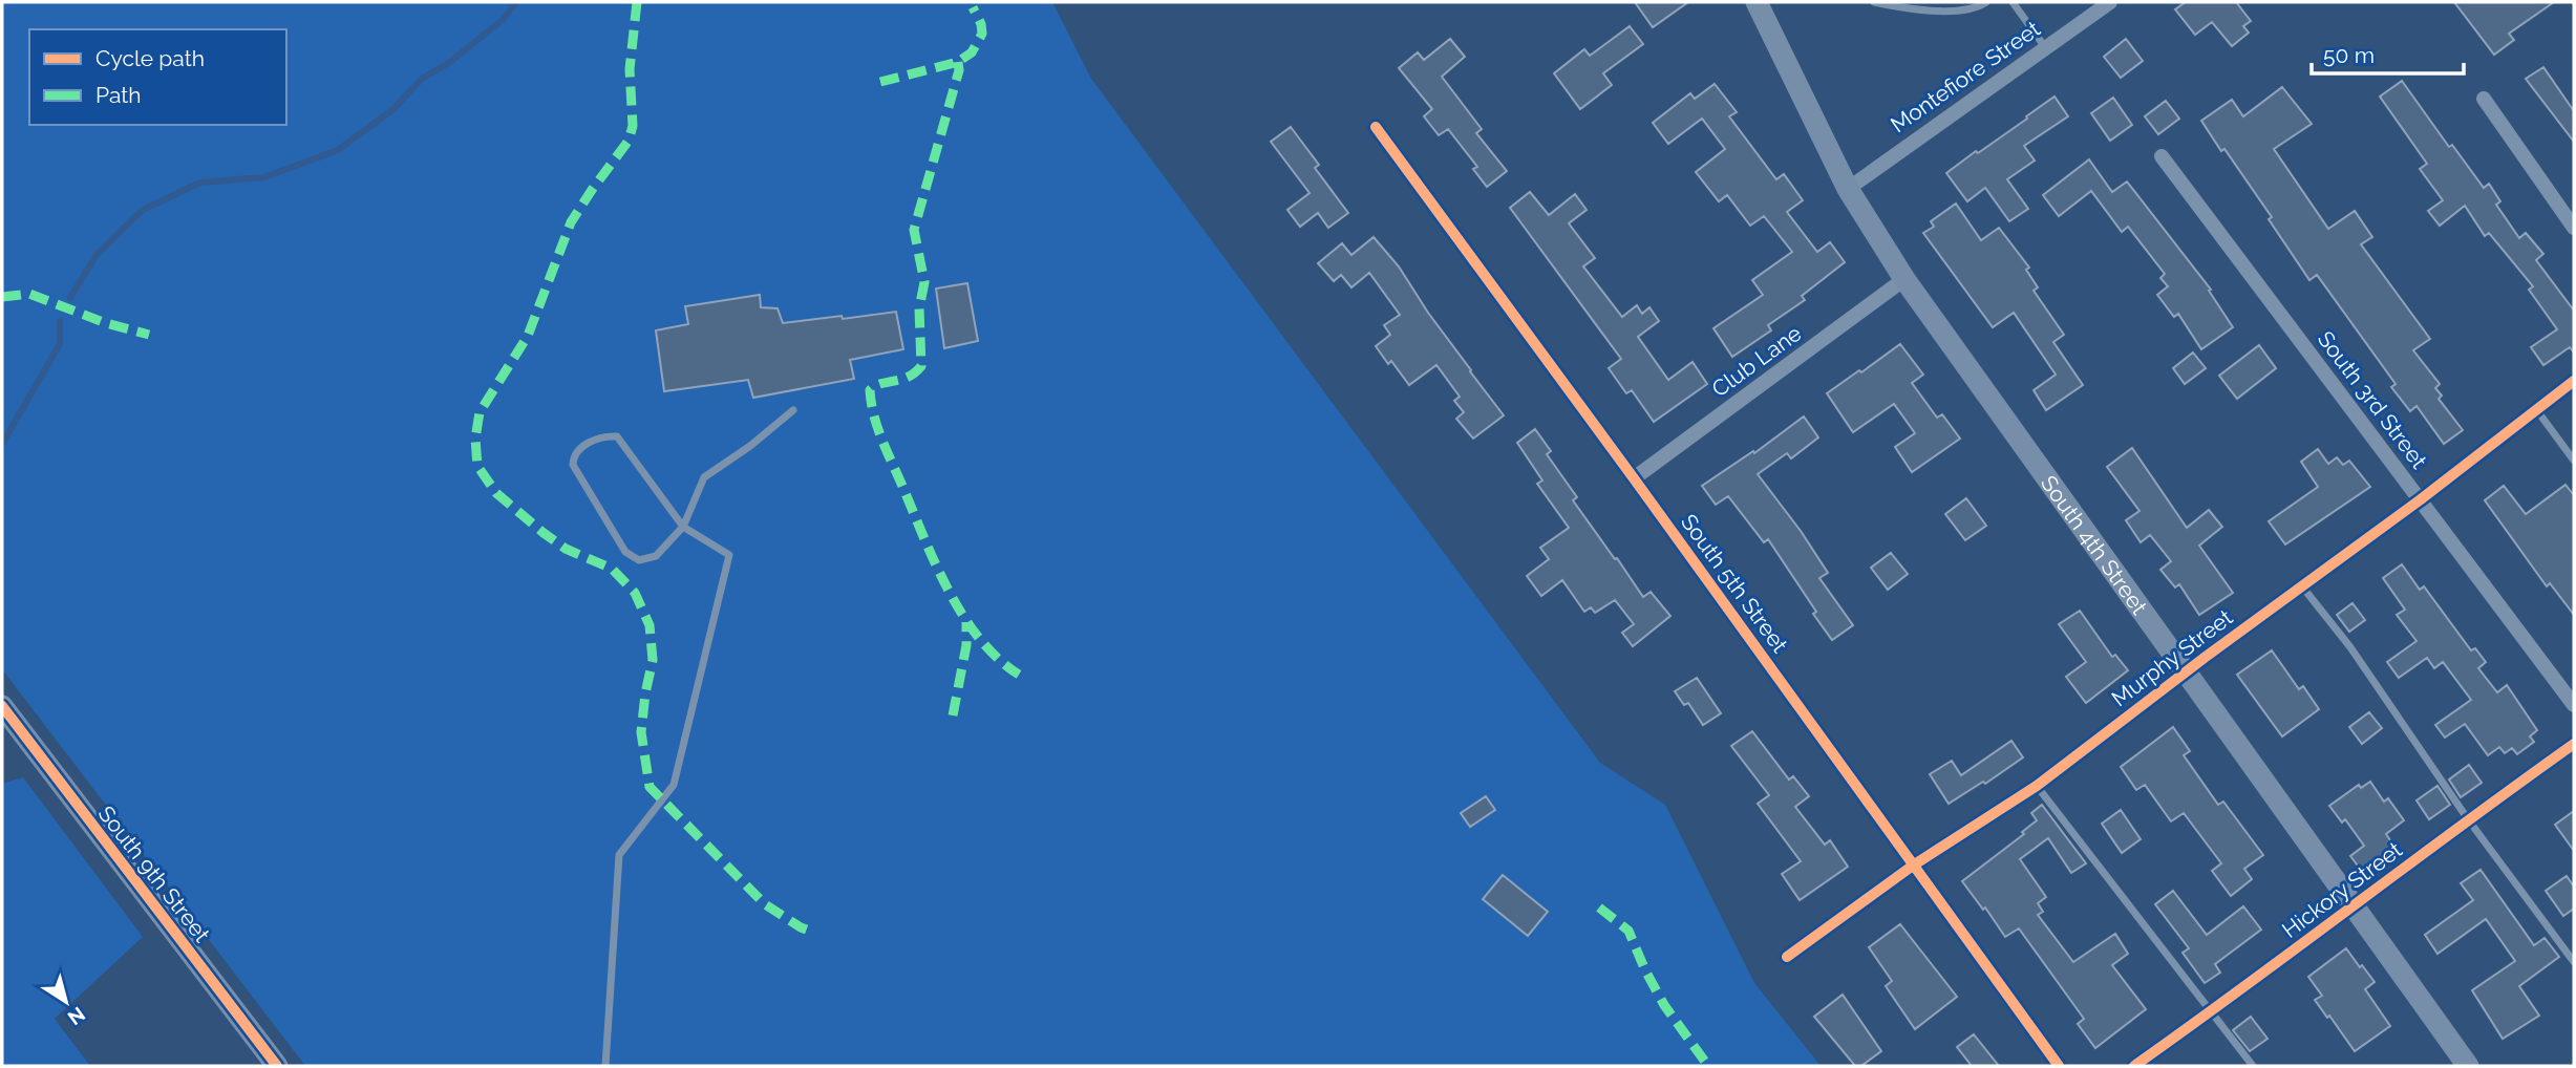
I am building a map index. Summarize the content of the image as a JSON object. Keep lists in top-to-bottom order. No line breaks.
{"streets":{"main road":["South 4th Street","South 9th Street"],"street":["Montefiore Street","Club Lane","South 3rd Street","South 5th Street","Murphy Street","Hickory Street"]},"crossings":[["Montefiore Street","South 4th Street"],["Club Lane","South 4th Street"],["Club Lane","South 5th Street"],["South 3rd Street","Murphy Street"],["South 4th Street","Murphy Street"],["South 4th Street","Hickory Street"],["South 5th Street","Murphy Street"]],"legend":["Cycle path","Path"],"scale_bar":"50 m","north":"bottom right"}
